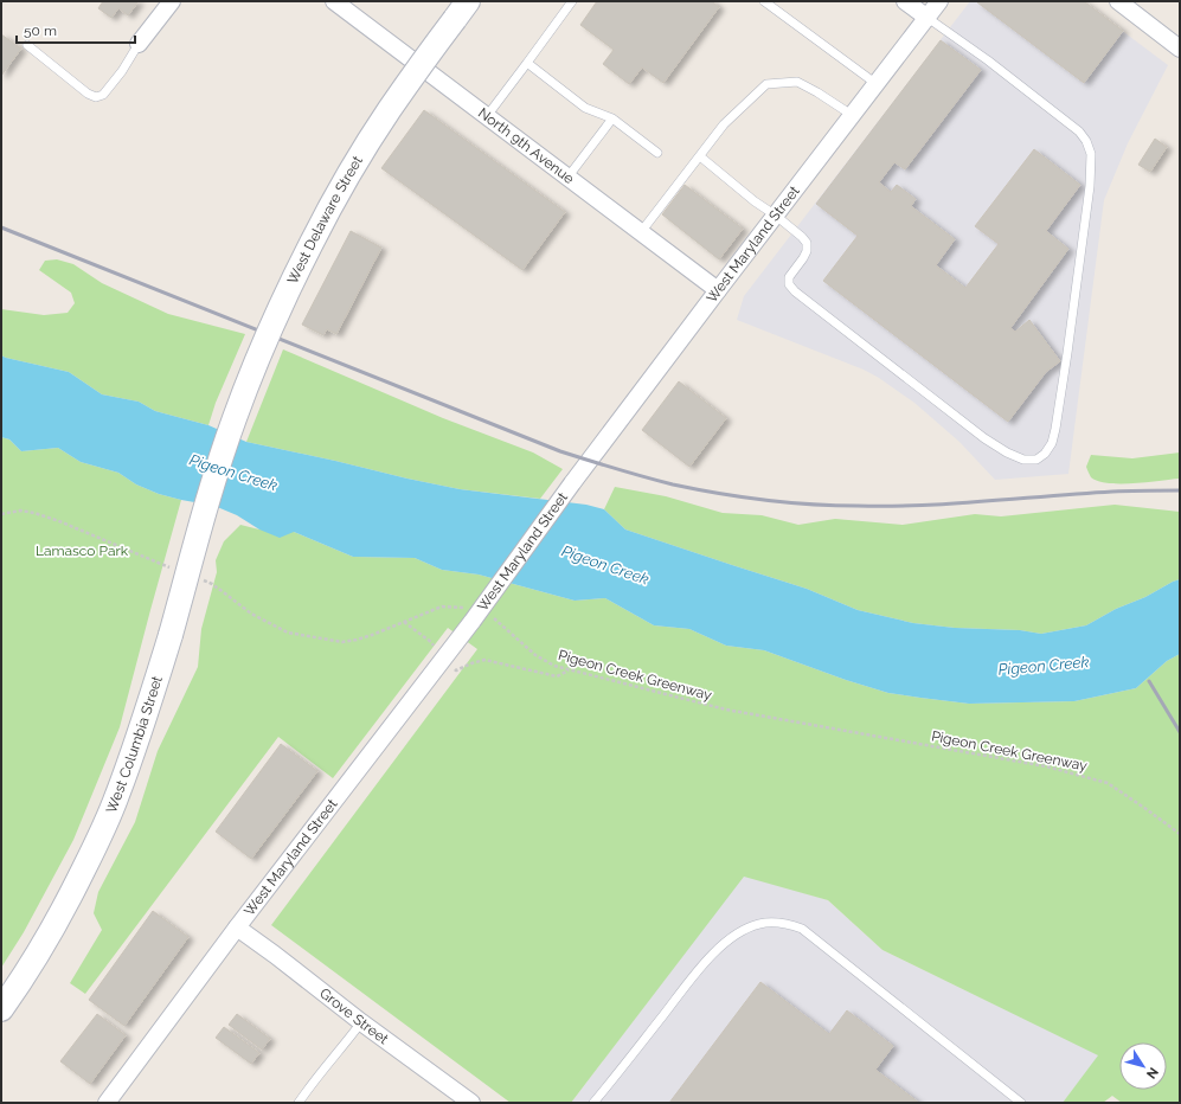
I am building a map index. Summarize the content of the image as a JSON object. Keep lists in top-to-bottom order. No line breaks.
{"streets":{"main road":["West Delaware Street","West Columbia Street"],"street":["North 9th Avenue","West Maryland Street","Grove Street"],"path":["Pigeon Creek Greenway"]},"crossings":[["North 9th Avenue","West Maryland Street"],["West Delaware Street","West Columbia Street"],["West Maryland Street","Grove Street"]],"water":["Pigeon Creek"],"parks":["Lamasco Park"],"scale_bar":"50 m","north":"bottom right"}
